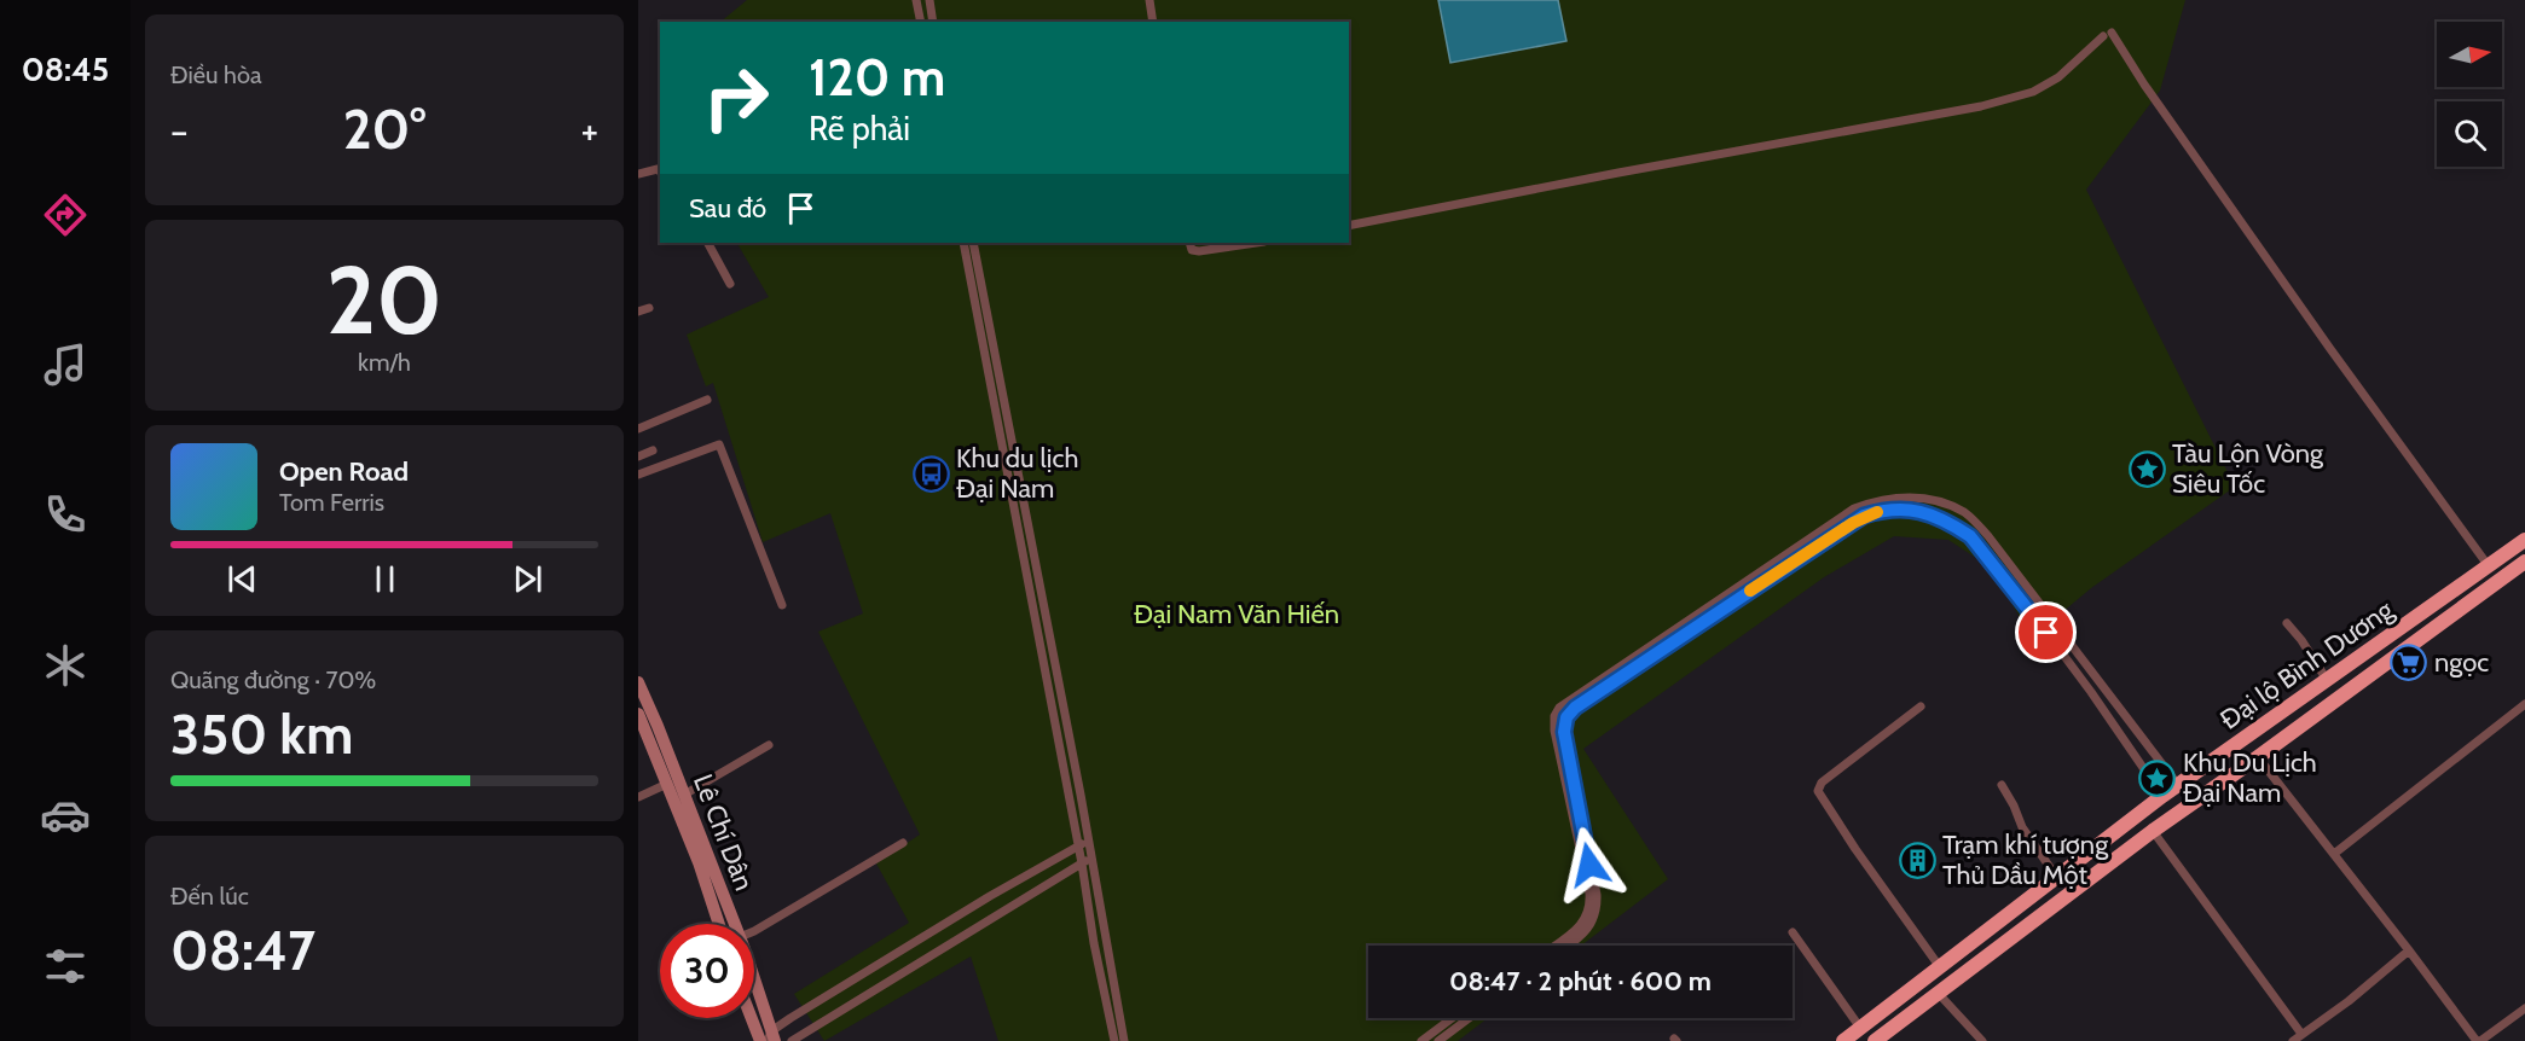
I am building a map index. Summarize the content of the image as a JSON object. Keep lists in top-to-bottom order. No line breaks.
{"streets":{"highway":["Đại lộ Bình Dương"],"main road":["Lê Chí Dân"]},"parks":["Đại Nam Văn Hiến"],"places":{"place":["Tàu Lộn Vòng Siêu Tốc","Khu Du Lịch Đại Nam"],"bus stop":["Khu du lịch Đại Nam"],"supermarket":["ngọc"],"building":["Trạm khí tượng Thủ Dầu Một"]},"north":"right","page":{"tabs":"08:45","tile":["Điều hòa",["20","km/h"],["Quãng đường · 70%","350 km"],["Đến lúc","08:47"]],"turn":["120 m","Rẽ phải"],"heat":["−","20°","+"],"then":"Sau đó","song":["Open Road","Tom Ferris"],"limit":"30","trip":"08:47 · 2 phút · 600 m"}}
